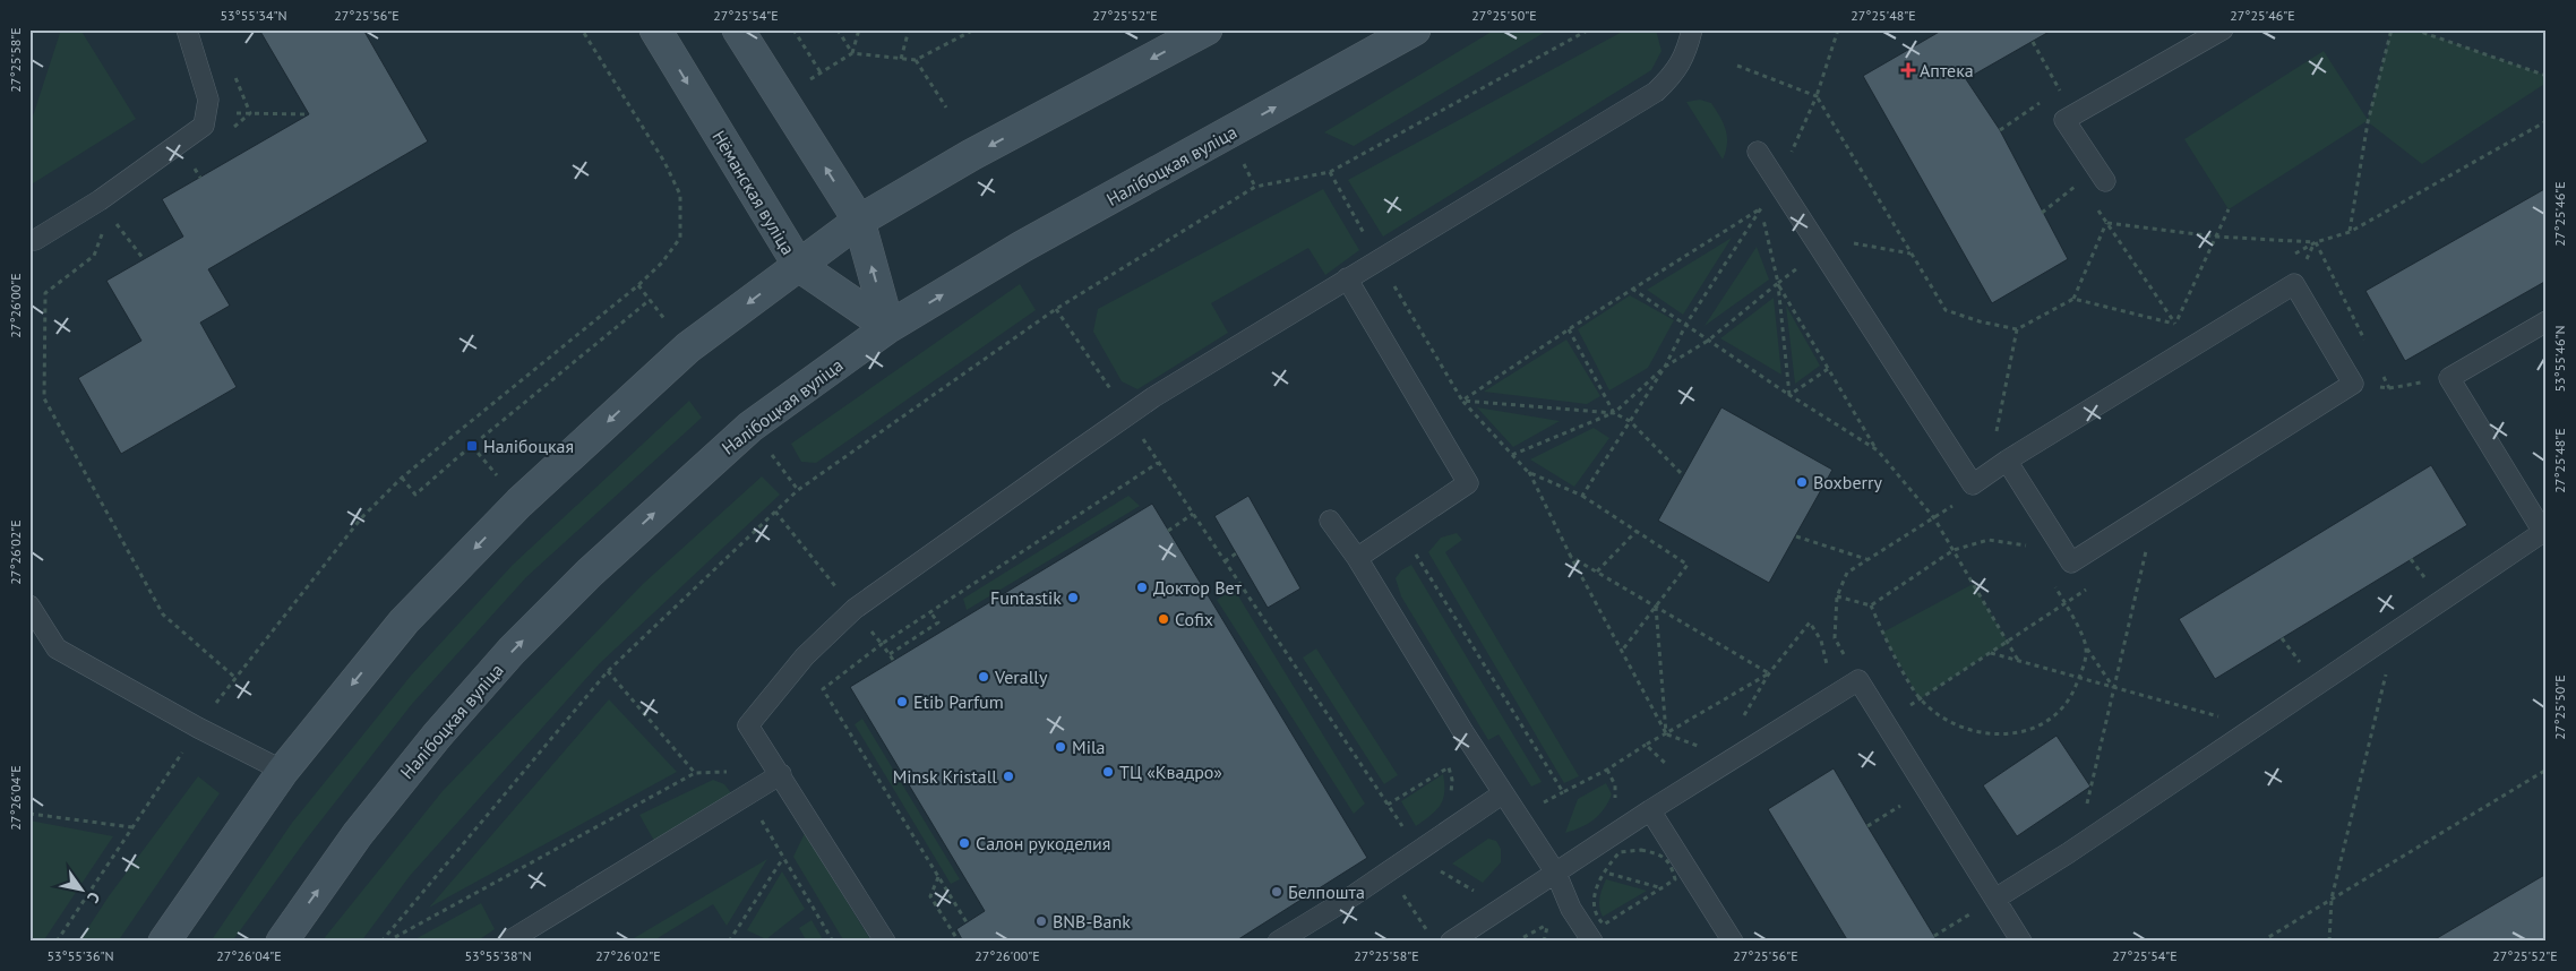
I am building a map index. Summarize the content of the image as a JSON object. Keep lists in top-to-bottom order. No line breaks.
{"streets":{"main road":["Налібоцкая вуліца","Нёманская вуліца"]},"crossings":[["Налібоцкая вуліца","Нёманская вуліца"]],"places":{"health":["Аптека"],"transit":["Налібоцкая"],"other":["Boxberry","Доктор Вет","Funtastik","Cofix","Verally","Etib Parfum","Mila","ТЦ «Квадро»","Minsk Kristall","Салон рукоделия","Белпошта","BNB-Bank"]},"north":"bottom right","coordinates":["53°55'34\"N","27°25'56\"E","27°25'54\"E","27°25'52\"E","27°25'50\"E","27°25'48\"E","27°25'46\"E","27°25'58\"E","27°26'00\"E","53°55'46\"N","27°26'02\"E","27°26'04\"E","53°55'36\"N","53°55'38\"N"]}
